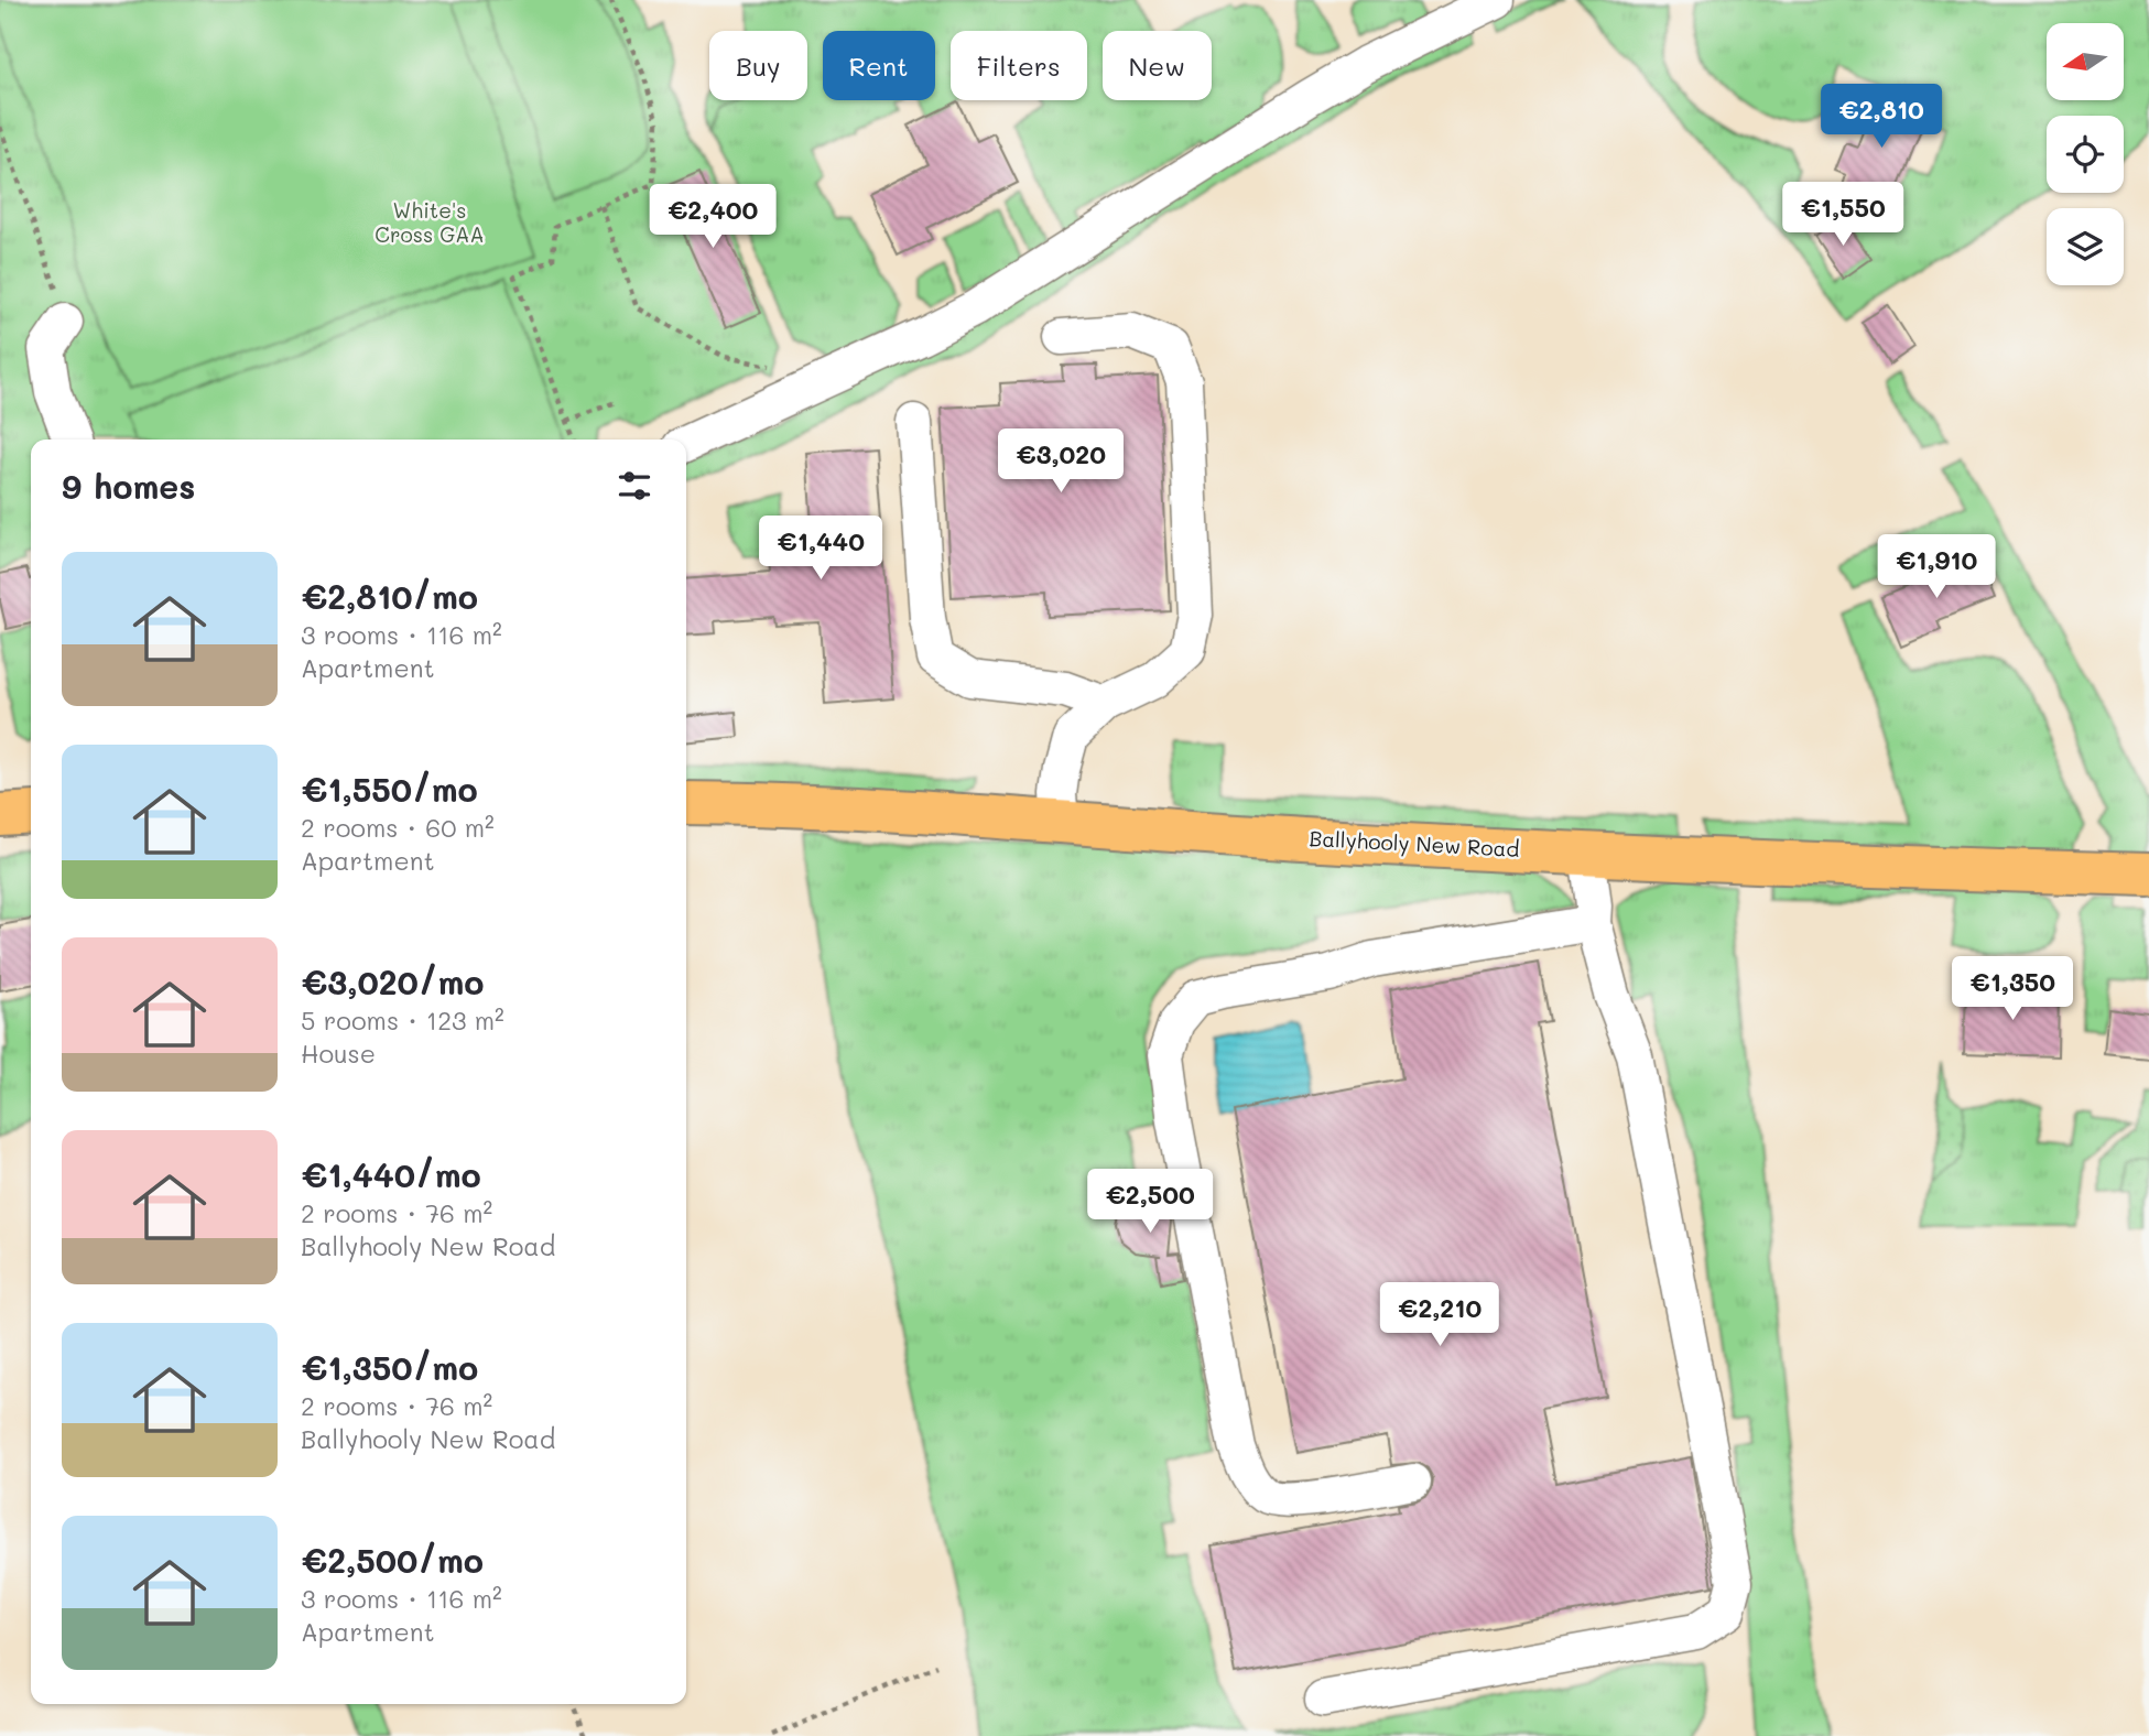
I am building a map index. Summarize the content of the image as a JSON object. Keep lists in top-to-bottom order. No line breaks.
{"streets":{"main road":["Ballyhooly New Road"]},"parks":["White's Cross GAA"],"north":"left","page":{"chip":["Buy","Rent","Filters","New"],"price":["€2,810","€1,550","€2,400","€3,020","€1,440","€1,910","€1,350","€2,500","€2,210"],"heading":"9 homes","list":[{"name":"€2,810/mo","note":"3 rooms · 116 m² · Apartment"},{"name":"€1,550/mo","note":"2 rooms · 60 m² · Apartment"},{"name":"€3,020/mo","note":"5 rooms · 123 m² · House"},{"name":"€1,440/mo","note":"2 rooms · 76 m² · Ballyhooly New Road"},{"name":"€1,350/mo","note":"2 rooms · 76 m² · Ballyhooly New Road"},{"name":"€2,500/mo","note":"3 rooms · 116 m² · Apartment"}]}}
